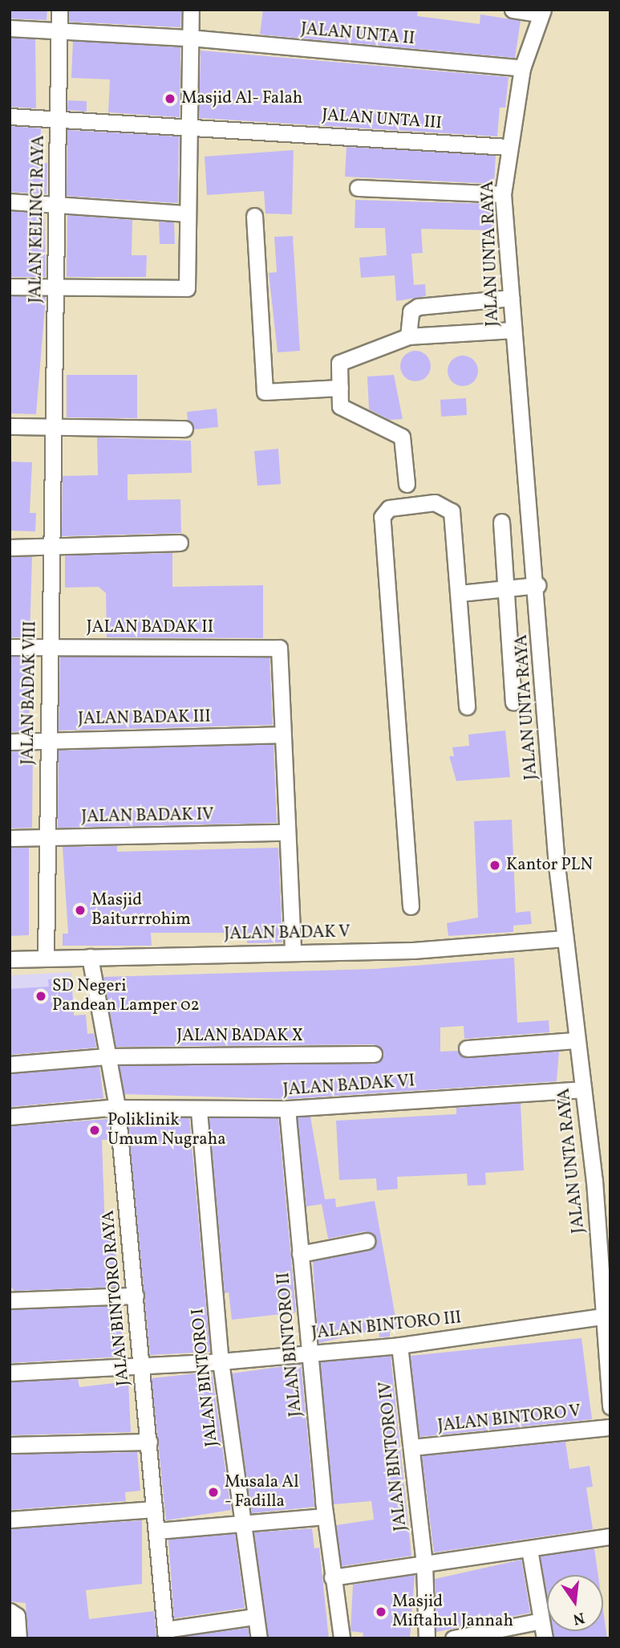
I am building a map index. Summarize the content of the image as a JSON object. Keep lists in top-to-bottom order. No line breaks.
{"streets":{"street":["JALAN UNTA II","JALAN UNTA III","JALAN KELINCI RAYA","JALAN UNTA RAYA","JALAN BADAK II","JALAN BADAK VIII","JALAN BADAK III","JALAN BADAK IV","JALAN BADAK V","JALAN BADAK X","JALAN BADAK VI","JALAN BINTORO RAYA","JALAN BINTORO III","JALAN BINTORO II","JALAN BINTORO I","JALAN BINTORO V","JALAN BINTORO IV"]},"crossings":[["JALAN UNTA II","JALAN KELINCI RAYA"],["JALAN UNTA II","JALAN UNTA RAYA"],["JALAN UNTA III","JALAN KELINCI RAYA"],["JALAN UNTA III","JALAN UNTA RAYA"],["JALAN KELINCI RAYA","JALAN BADAK VIII"],["JALAN UNTA RAYA","JALAN BADAK V"],["JALAN UNTA RAYA","JALAN BADAK VI"],["JALAN UNTA RAYA","JALAN BINTORO III"],["JALAN BADAK II","JALAN BADAK VIII"],["JALAN BADAK II","JALAN BADAK III"],["JALAN BADAK VIII","JALAN BADAK III"],["JALAN BADAK VIII","JALAN BADAK IV"],["JALAN BADAK VIII","JALAN BADAK V"],["JALAN BADAK V","JALAN BINTORO RAYA"],["JALAN BADAK X","JALAN BINTORO RAYA"],["JALAN BADAK VI","JALAN BINTORO RAYA"],["JALAN BADAK VI","JALAN BINTORO II"],["JALAN BADAK VI","JALAN BINTORO I"],["JALAN BINTORO RAYA","JALAN BINTORO III"],["JALAN BINTORO III","JALAN BINTORO II"],["JALAN BINTORO III","JALAN BINTORO I"],["JALAN BINTORO III","JALAN BINTORO IV"],["JALAN BINTORO V","JALAN BINTORO IV"]],"places":["Masjid Al- Falah","Kantor PLN","Masjid Baiturrrohim","SD Negeri Pandean Lamper 02","Poliklinik Umum Nugraha","Musala Al - Fadilla","Masjid Miftahul Jannah"],"north":"bottom"}
